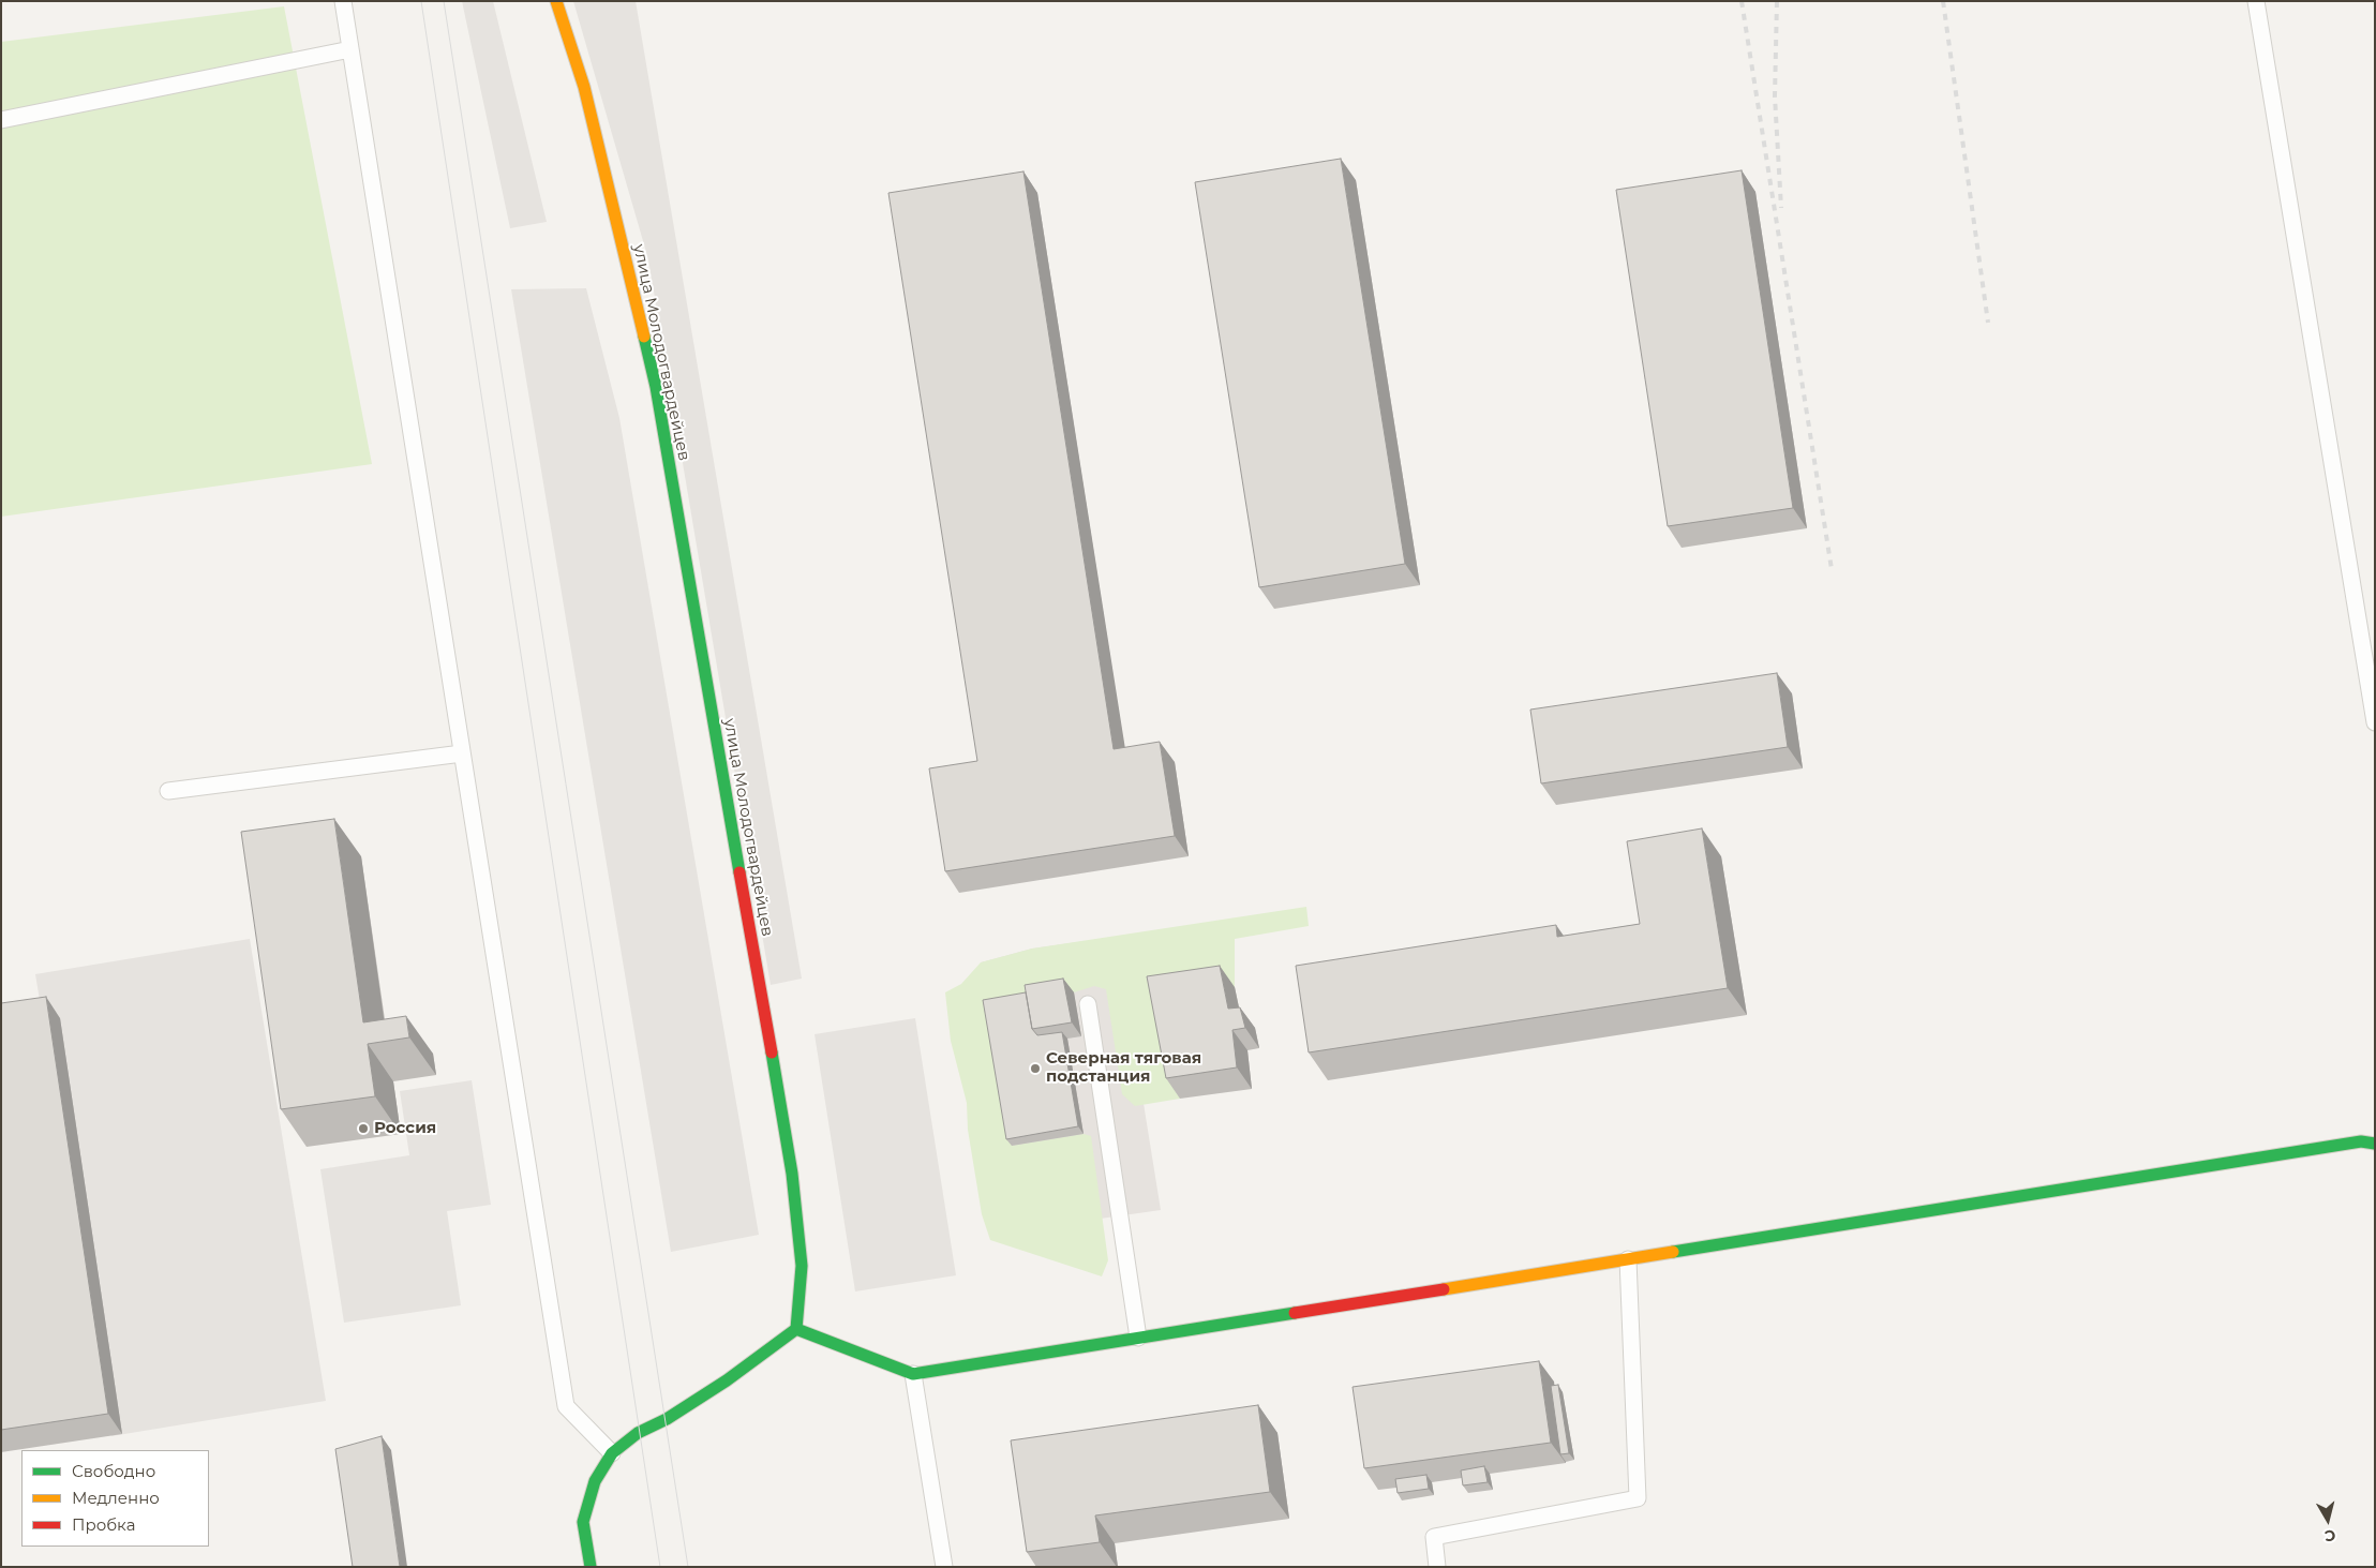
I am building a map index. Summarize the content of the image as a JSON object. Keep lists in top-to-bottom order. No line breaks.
{"streets":{"street":["улица Молодогвардейцев"]},"places":["Северная тяговая подстанция","Россия"],"legend":["Свободно","Медленно","Пробка"],"north":"bottom"}
